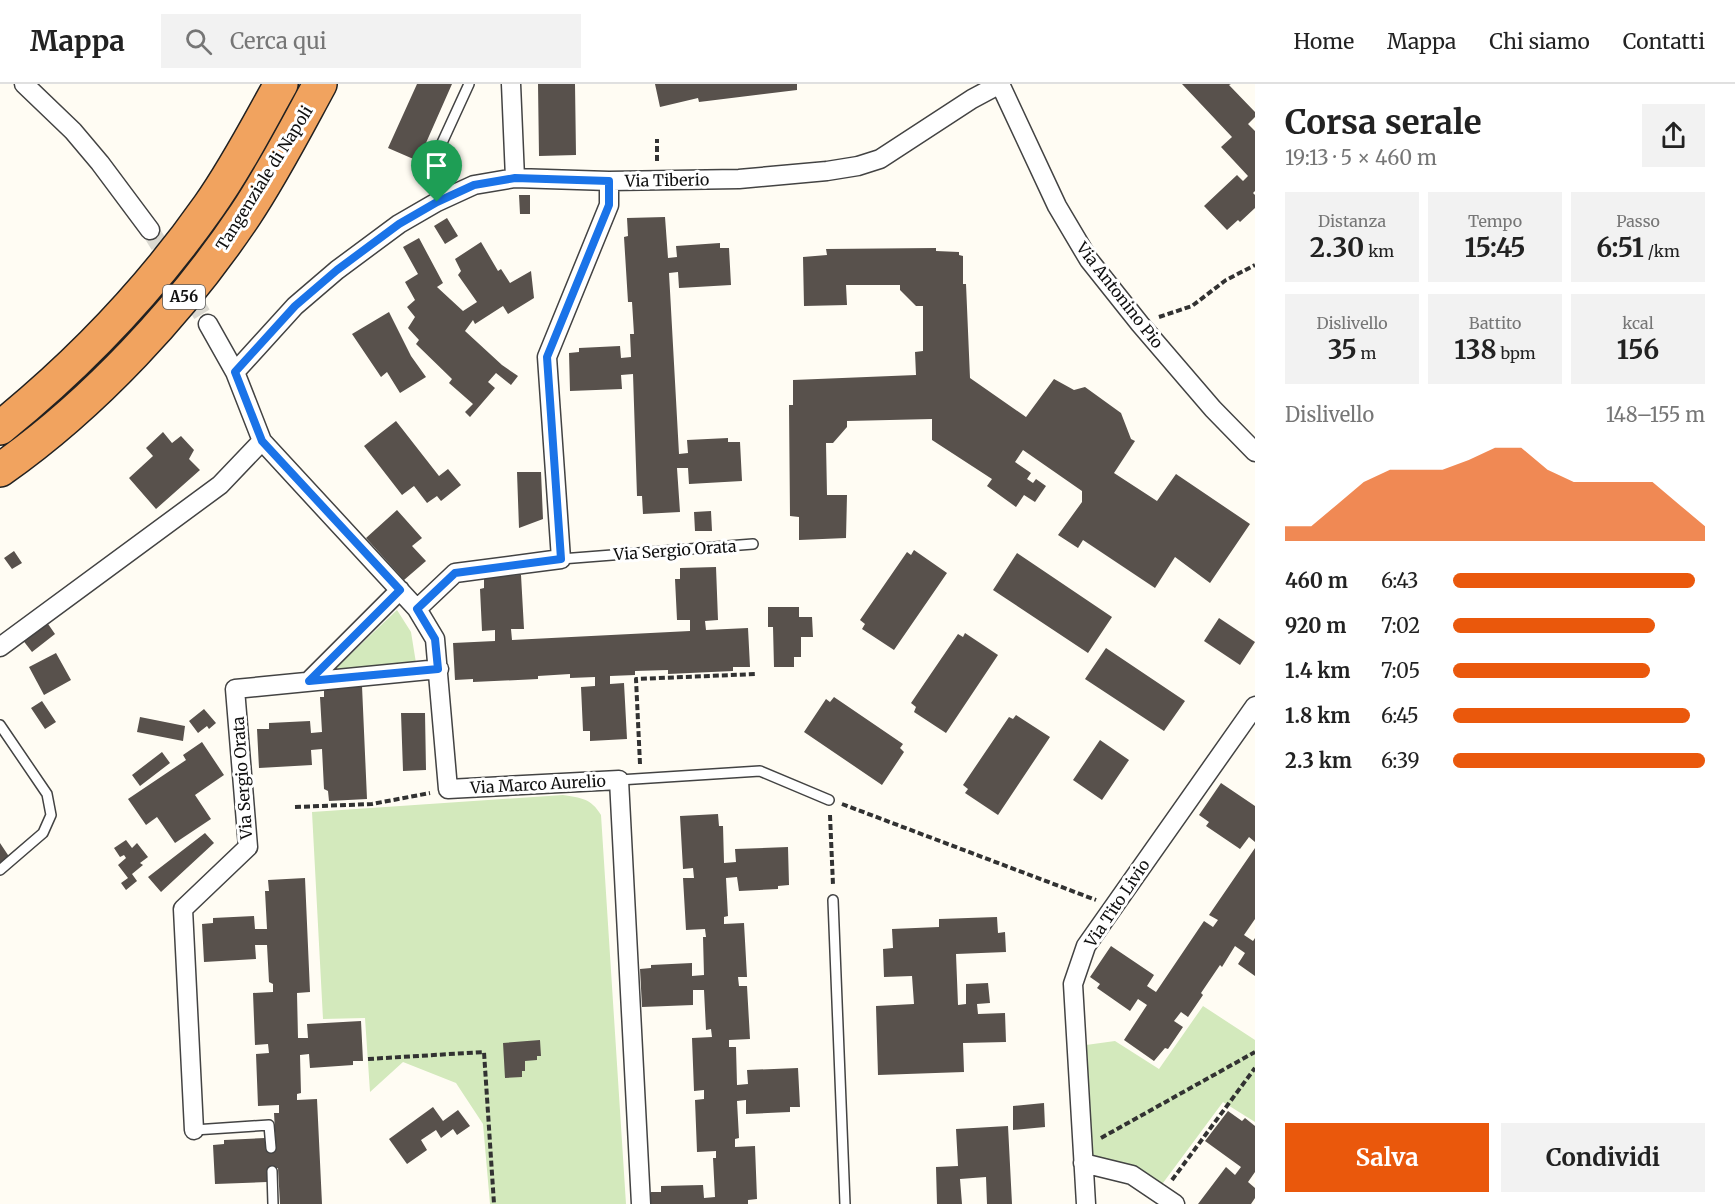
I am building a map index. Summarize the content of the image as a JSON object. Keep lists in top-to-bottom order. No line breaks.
{"streets":{"highway":["Tangenziale di Napoli","A56"],"street":["Via Tiberio","Via Antonino Pio","Via Sergio Orata","Via Marco Aurelio","Via Tito Livio"]},"crossings":[["Via Tiberio","Via Antonino Pio"],["Via Tiberio","Via Marco Aurelio"],["Via Sergio Orata","Via Marco Aurelio"]],"page":{"header":"Mappa","search":"Cerca qui","nav":["Home","Mappa","Chi siamo","Contatti"],"heading":["Corsa serale","19:13 · 5 × 460 m"],"stats":[["Distanza","2.30 km"],["Tempo","15:45"],["Passo","6:51 /km"],["Dislivello","35 m"],["Battito","138 bpm"],["kcal","156"]],"chart":["Dislivello","148–155 m"],"list":[{"name":"460 m","note":"6:43"},{"name":"920 m","note":"7:02"},{"name":"1.4 km","note":"7:05"},{"name":"1.8 km","note":"6:45"},{"name":"2.3 km","note":"6:39"}],"buttons":["Salva","Condividi"]}}
